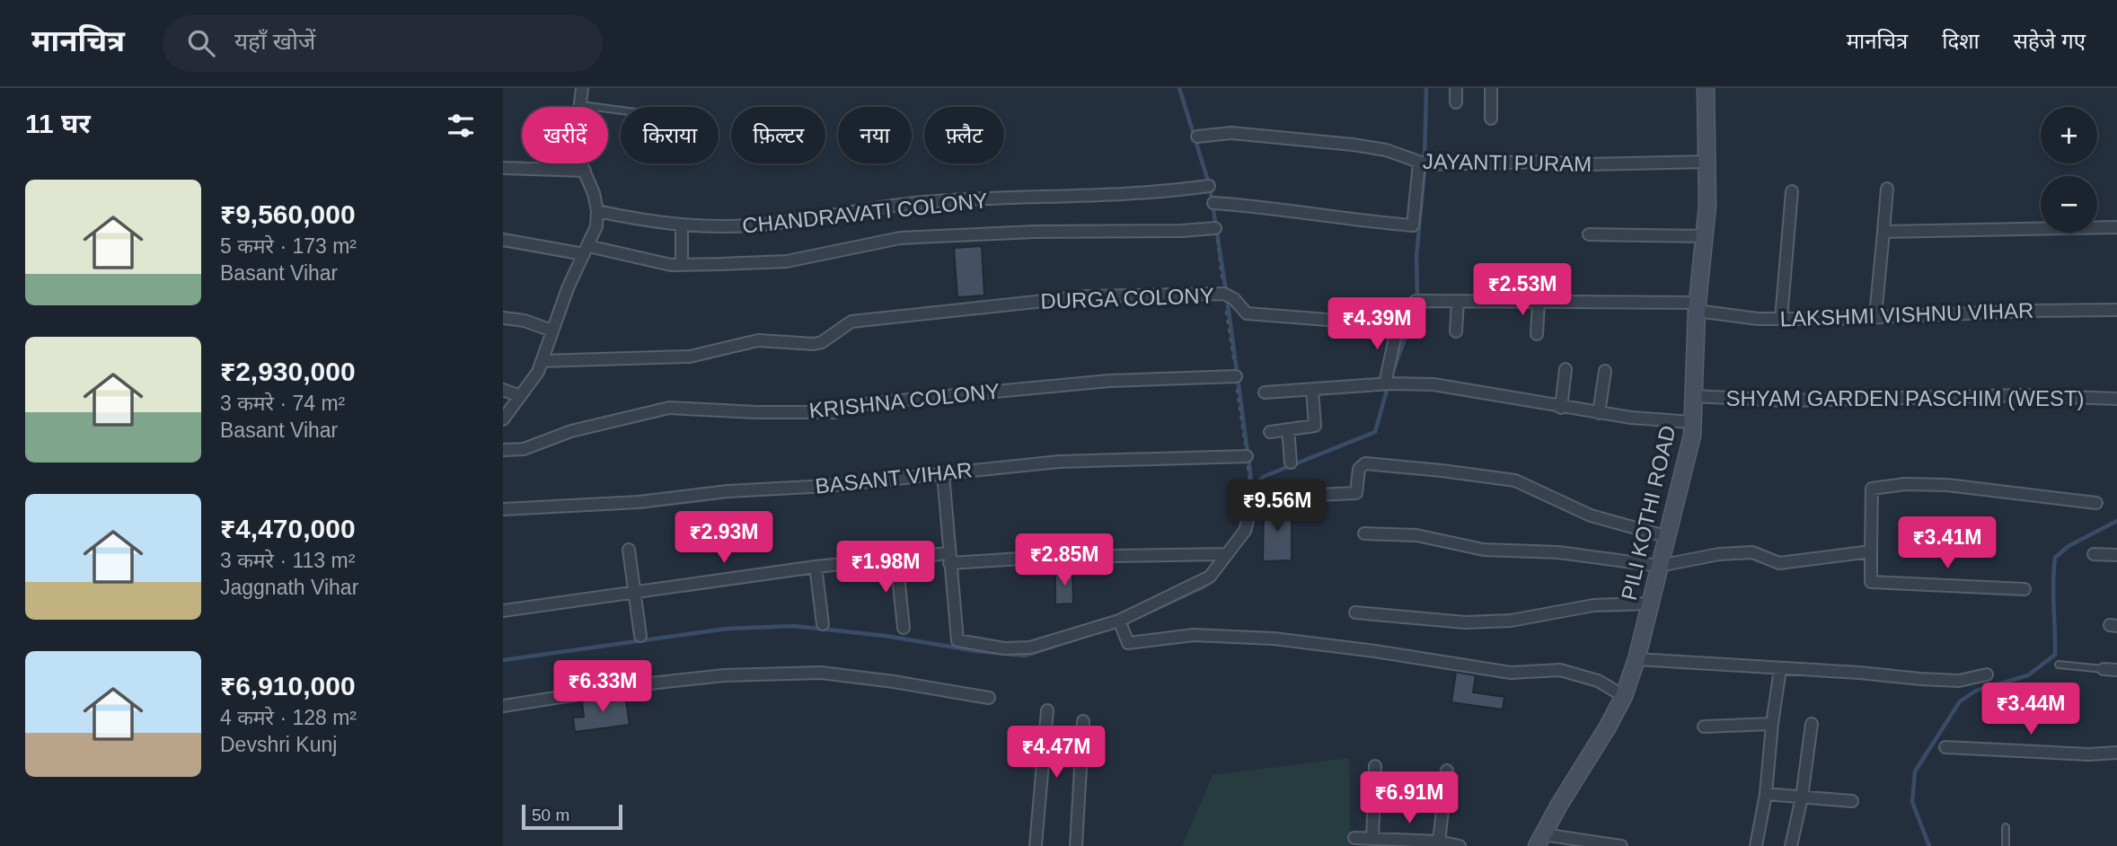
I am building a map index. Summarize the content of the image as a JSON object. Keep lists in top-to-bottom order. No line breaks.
{"streets":{"street":["JAYANTI PURAM","CHANDRAVATI COLONY","DURGA COLONY","LAKSHMI VISHNU VIHAR","SHYAM GARDEN PASCHIM (WEST)","KRISHNA COLONY","BASANT VIHAR","PILI KOTHI ROAD"]},"crossings":[["JAYANTI PURAM","PILI KOTHI ROAD"],["LAKSHMI VISHNU VIHAR","PILI KOTHI ROAD"],["SHYAM GARDEN PASCHIM (WEST)","PILI KOTHI ROAD"]],"scale_bar":"50 m","page":{"header":"मानचित्र","search":"यहाँ खोजें","nav":["मानचित्र","दिशा","सहेजे गए"],"heading":"11 घर","map_buttons":["+","−"],"chip":["खरीदें","किराया","फ़िल्टर","नया","फ़्लैट"],"list":[{"name":"₹9,560,000","note":"5 कमरे · 173 m² · Basant Vihar"},{"name":"₹2,930,000","note":"3 कमरे · 74 m² · Basant Vihar"},{"name":"₹4,470,000","note":"3 कमरे · 113 m² · Jaggnath Vihar"},{"name":"₹6,910,000","note":"4 कमरे · 128 m² · Devshri Kunj"}],"price":["₹2.53M","₹4.39M","₹9.56M","₹2.93M","₹3.41M","₹2.85M","₹1.98M","₹6.33M","₹3.44M","₹4.47M","₹6.91M"],"scale":"50 m"}}
